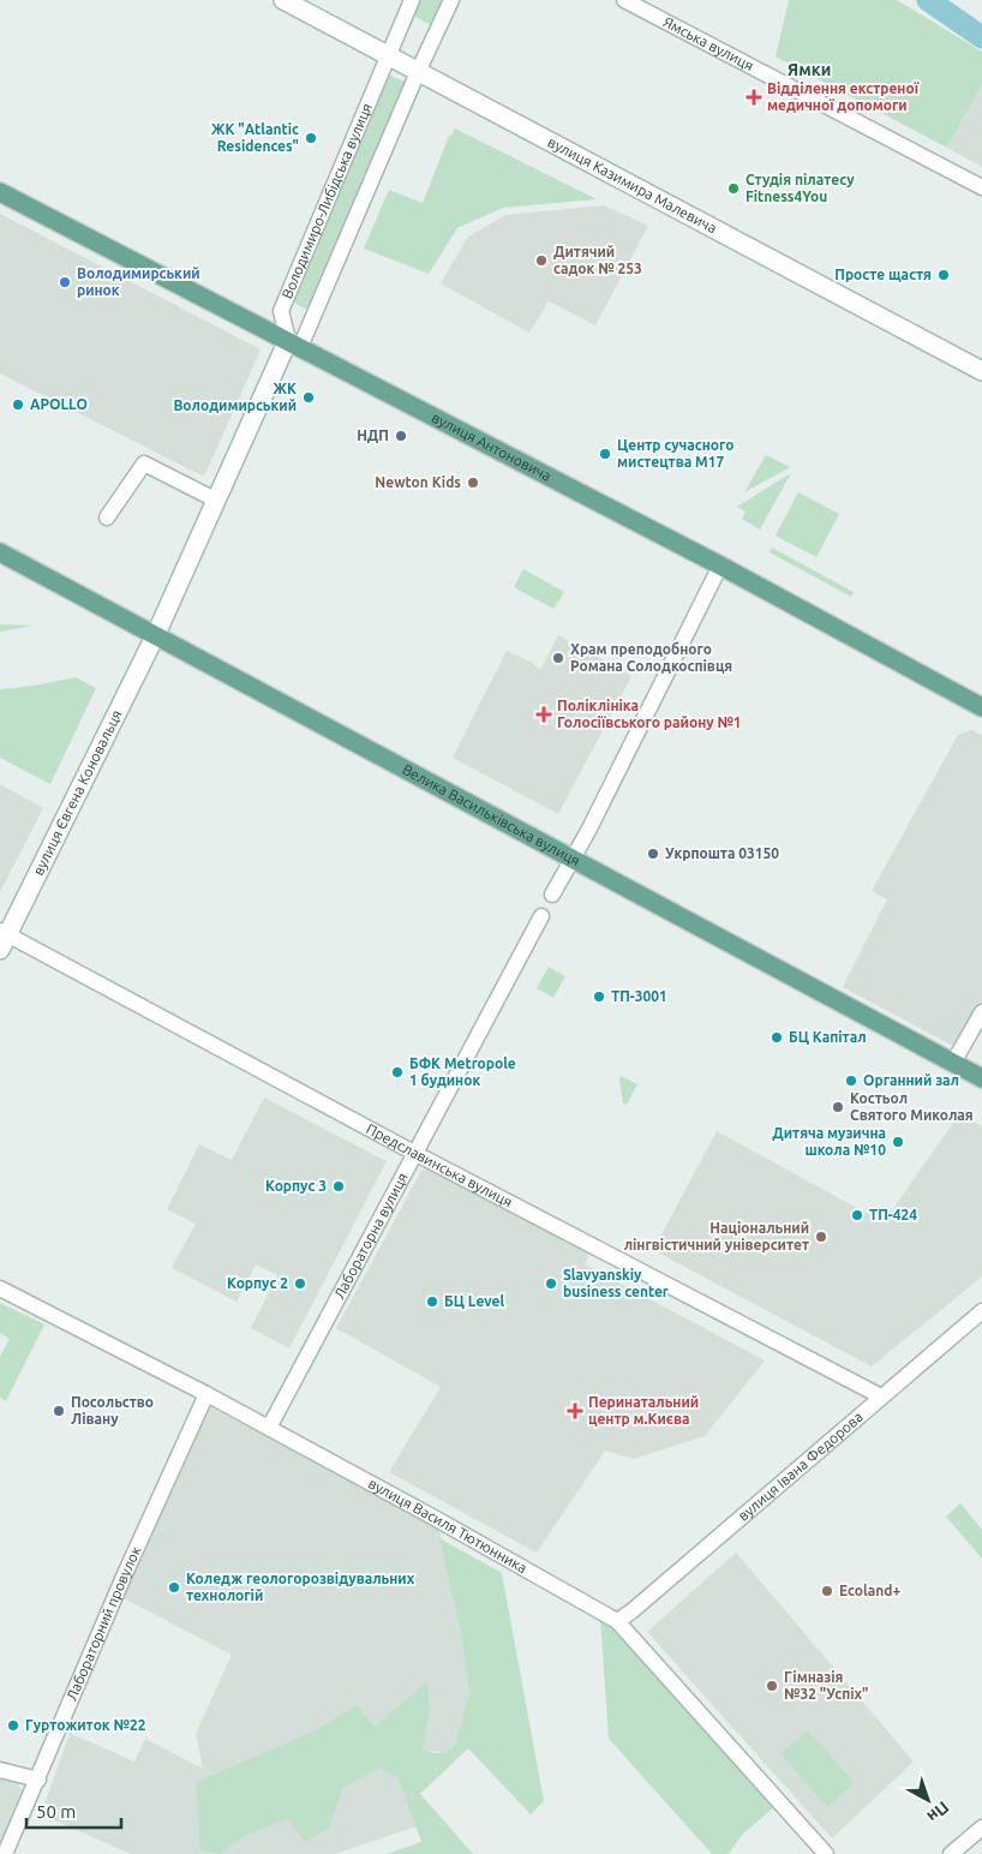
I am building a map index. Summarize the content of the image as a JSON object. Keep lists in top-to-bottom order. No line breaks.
{"streets":{"main road":["вулиця Казимира Малевича","вулиця Антоновича","вулиця Євгена Коновальця","Велика Васильківська вулиця"],"street":["Ямська вулиця","Володимиро-Либідська вулиця","Предславинська вулиця","Лабораторна вулиця","вулиця Івана Федорова","вулиця Василя Тютюнника","Лабораторний провулок"]},"crossings":[["вулиця Казимира Малевича","Володимиро-Либідська вулиця"],["Володимиро-Либідська вулиця","вулиця Антоновича"],["вулиця Євгена Коновальця","Велика Васильківська вулиця"],["вулиця Євгена Коновальця","Предславинська вулиця"],["Предславинська вулиця","Лабораторна вулиця"],["Предславинська вулиця","вулиця Івана Федорова"],["Лабораторна вулиця","вулиця Василя Тютюнника"],["вулиця Івана Федорова","вулиця Василя Тютюнника"],["вулиця Василя Тютюнника","Лабораторний провулок"]],"districts":["Ямки"],"places":{"health":["Відділення екстреної медичної допомоги","Поліклініка Голосіївського району №1","Перинатальний центр м.Києва"],"other":["ЖК \"Atlantic Residences\"","Студія пілатесу Fitness4You","Дитячий садок № 253","Просте щастя","Володимирський ринок","ЖК Володимирський","APOLLO","НДП","Центр сучасного мистецтва M17","Newton Kids","Храм преподобного Романа Солодкоспівця","Укрпошта 03150","ТП-3001","БЦ Капітал","БФК Metropole 1 будинок","Органний зал","Костьол Святого Миколая","Дитяча музична школа №10","Корпус 3","ТП-424","Національний лінгвістичний університет","Корпус 2","Slavyanskiy business center","БЦ Level","Посольство Лівану","Коледж геологорозвідувальних технологій","Ecoland+","Гімназія №32 \"Успіх\"","Гуртожиток №22"]},"scale_bar":"50 m","north":"bottom right"}
